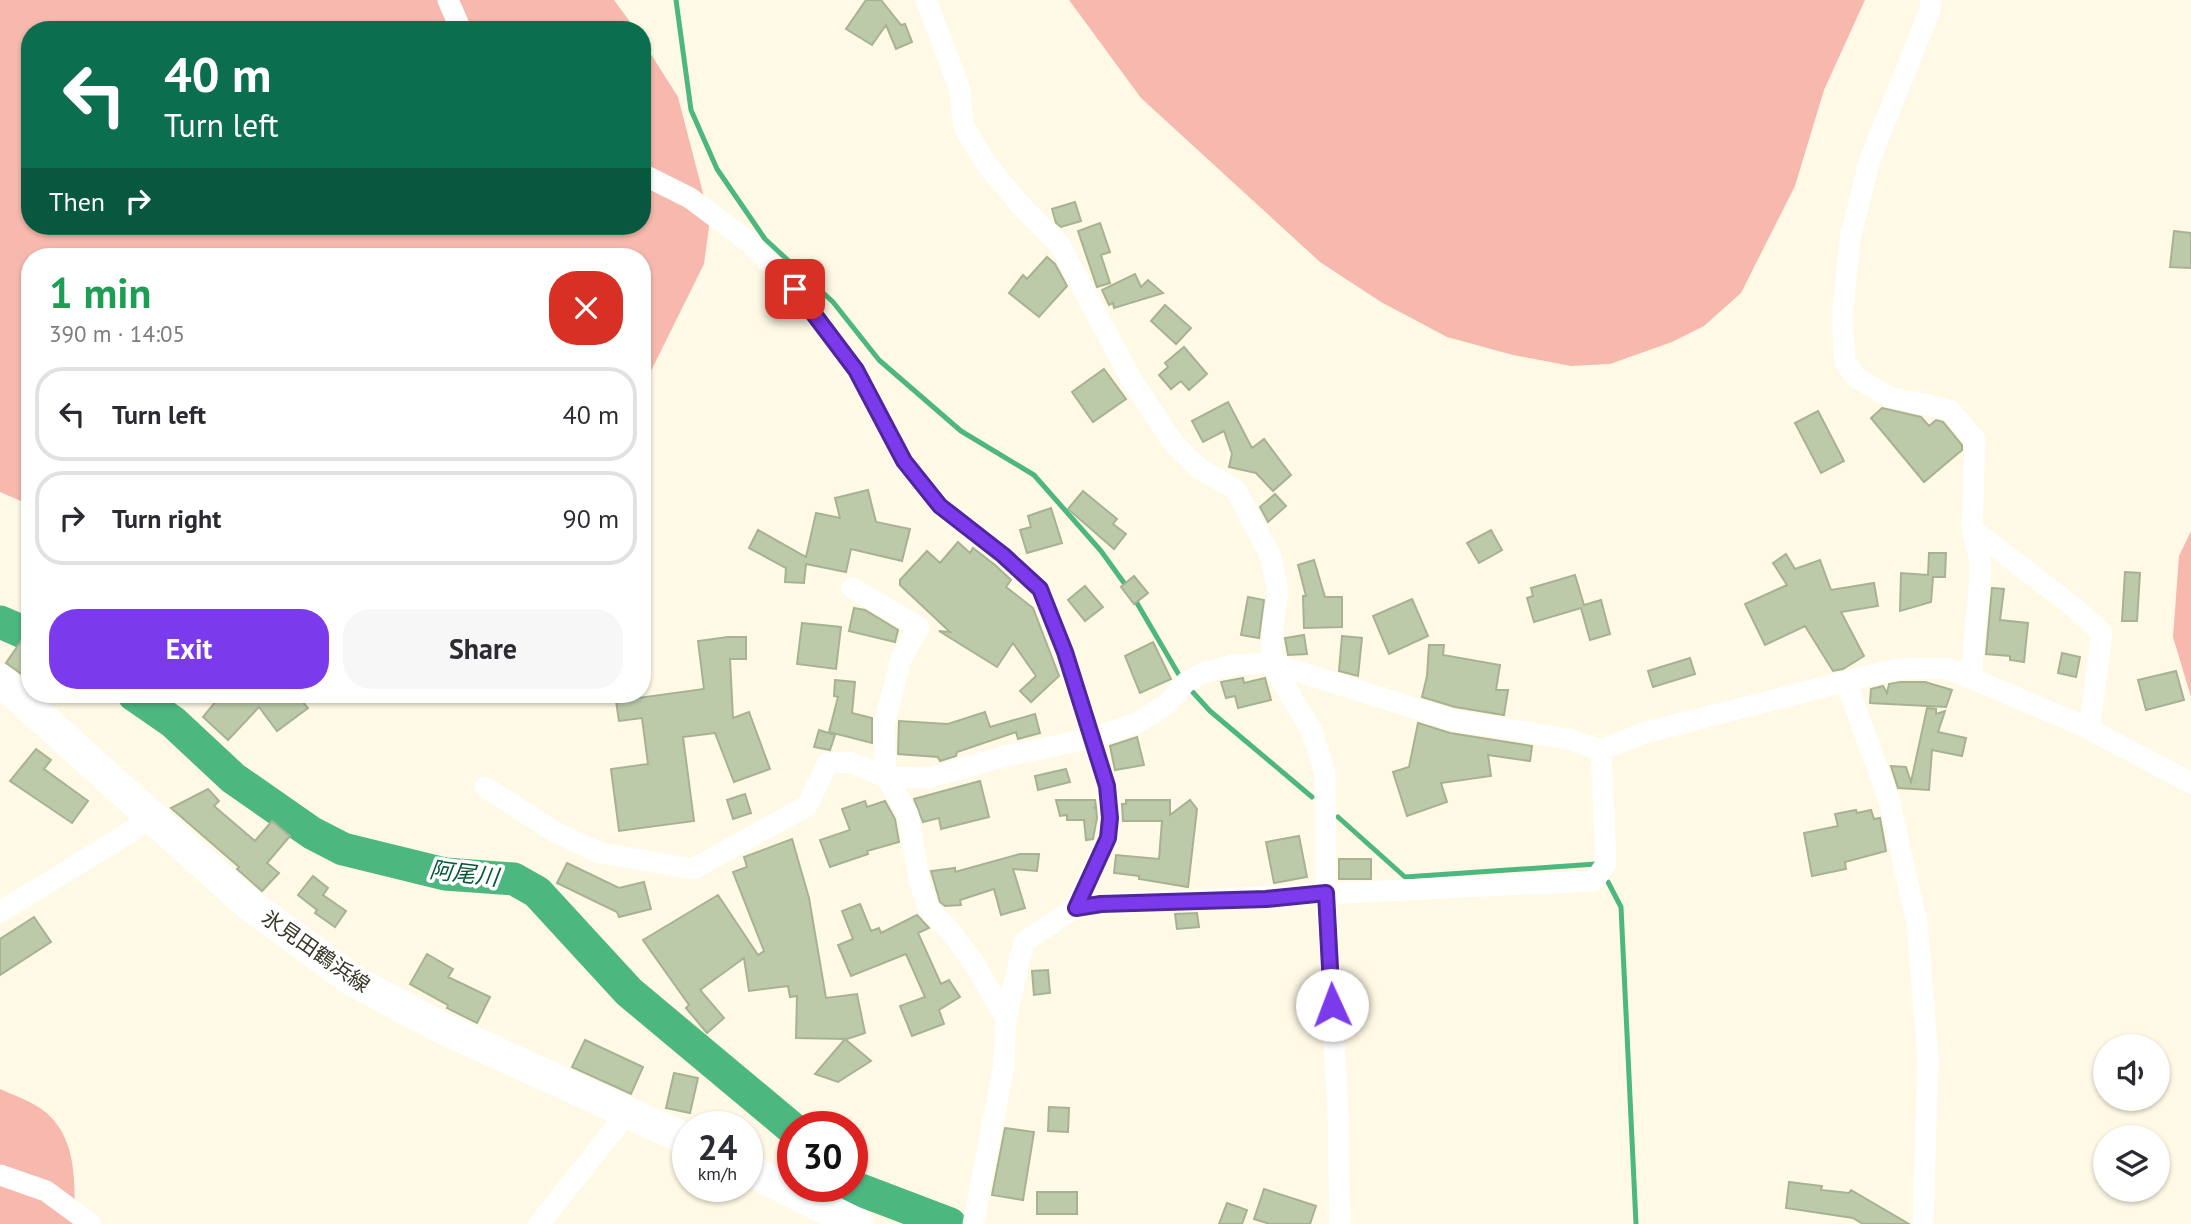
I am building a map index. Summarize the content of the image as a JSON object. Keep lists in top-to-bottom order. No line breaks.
{"streets":{"main road":["氷見田鶴浜線"]},"water":["阿尾川"],"page":{"turn":["40 m","Turn left"],"then":"Then","heading":["1 min","390 m · 14:05"],"list":[{"name":"Turn left","value":"40 m"},{"name":"Turn right","value":"90 m"}],"buttons":["Exit","Share"],"speed":"24 km/h","limit":"30"}}
